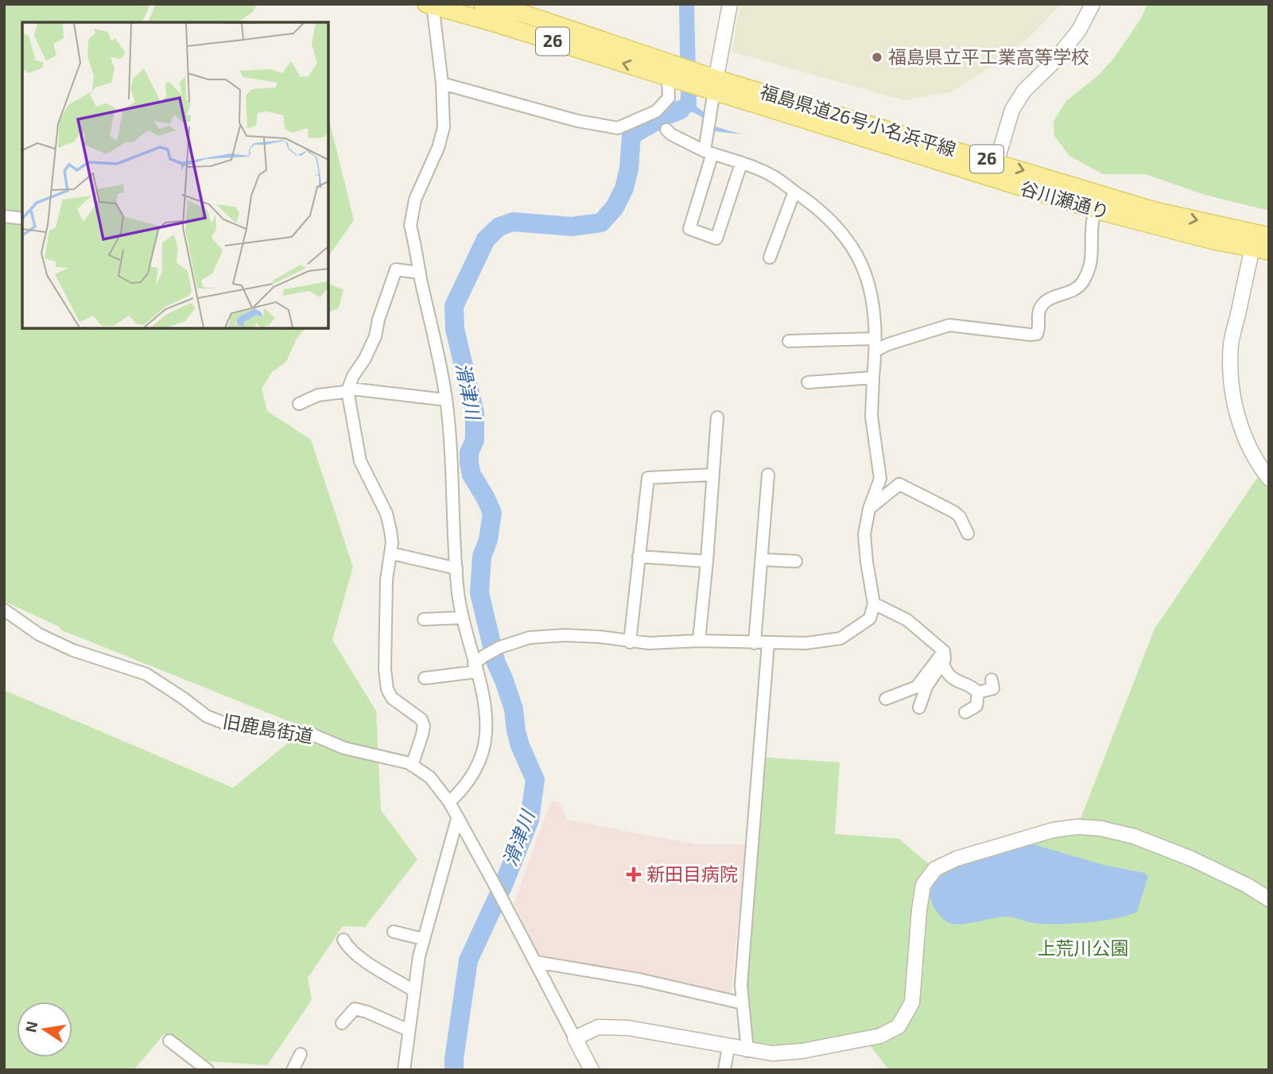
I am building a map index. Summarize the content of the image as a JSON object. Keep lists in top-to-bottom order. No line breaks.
{"streets":{"main road":["26","福島県道26号小名浜平線","谷川瀬通り"],"street":["旧鹿島街道"]},"crossings":[["26","福島県道26号小名浜平線"],["福島県道26号小名浜平線","谷川瀬通り"]],"water":["滑津川"],"parks":["上荒川公園"],"places":{"other":["福島県立平工業高等学校"],"health":["新田目病院"]},"north":"left"}
